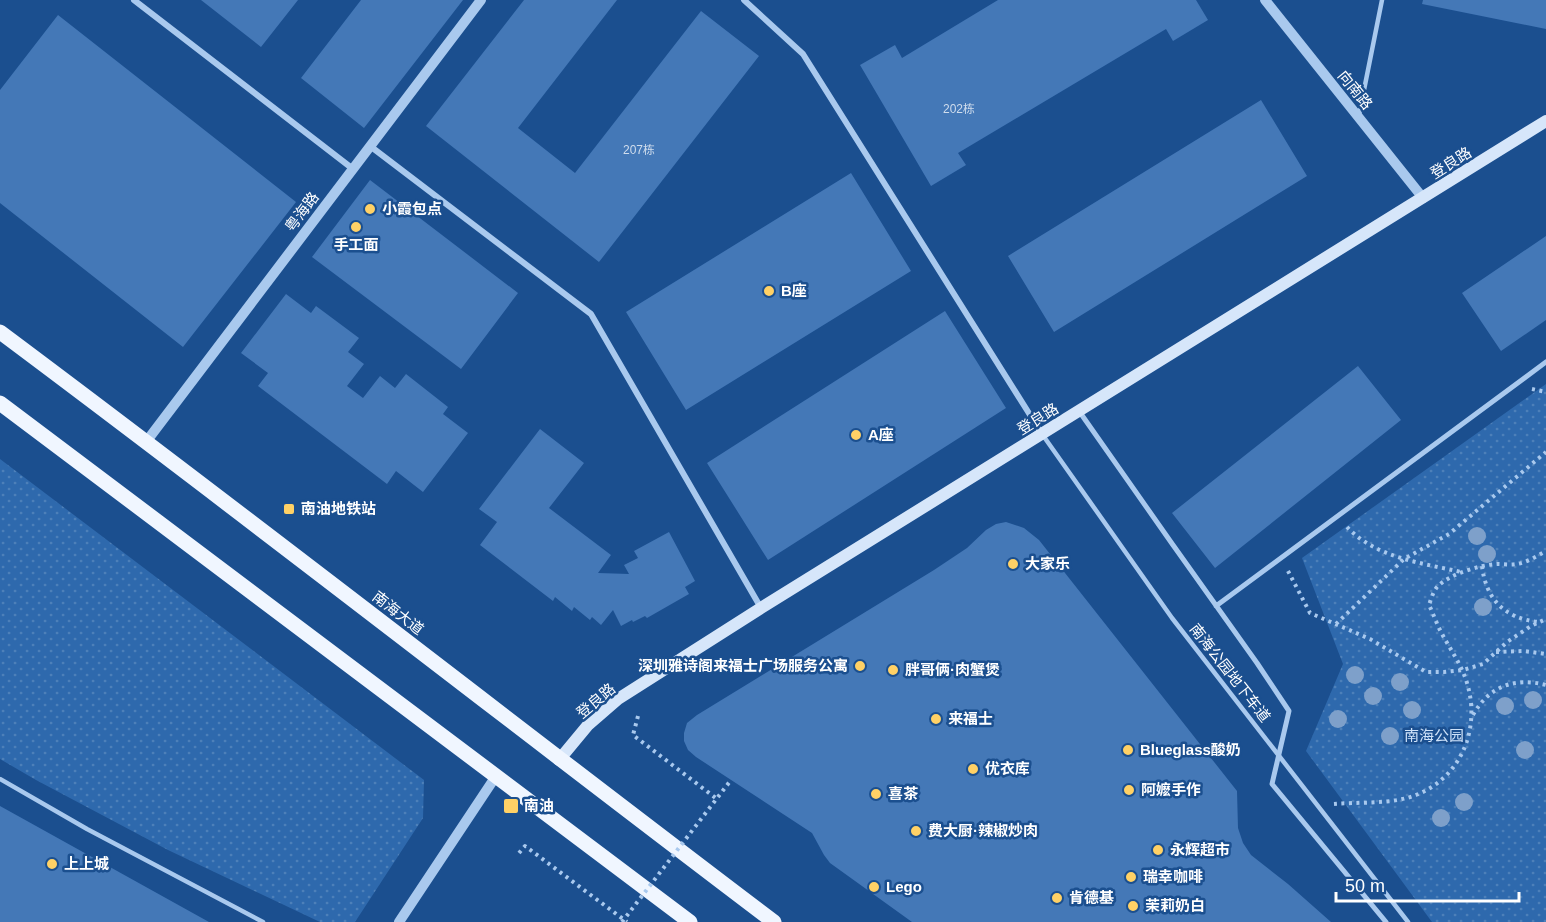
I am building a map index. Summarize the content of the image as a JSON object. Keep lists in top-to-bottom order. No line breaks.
{"streets":{"main road":["登良路","南海大道"],"street":["向南路","粤海路"],"lane":["南海公园地下车道"]},"crossings":[["向南路","登良路"],["登良路","南海大道"],["登良路","南海公园地下车道"],["粤海路","南海大道"]],"parks":["南海公园"],"places":{"other":["小霞包点","手工面","B座","A座","大家乐","深圳雅诗阁来福士广场服务公寓","胖哥俩·肉蟹煲","来福士","Blueglass酸奶","优衣库","阿嬷手作","喜茶","费大厨·辣椒炒肉","永辉超市","上上城","瑞幸咖啡","Lego","肯德基","茉莉奶白"],"transit":["南油地铁站","南油"]},"house_numbers":["202栋","207栋"],"scale_bar":"50 m"}
